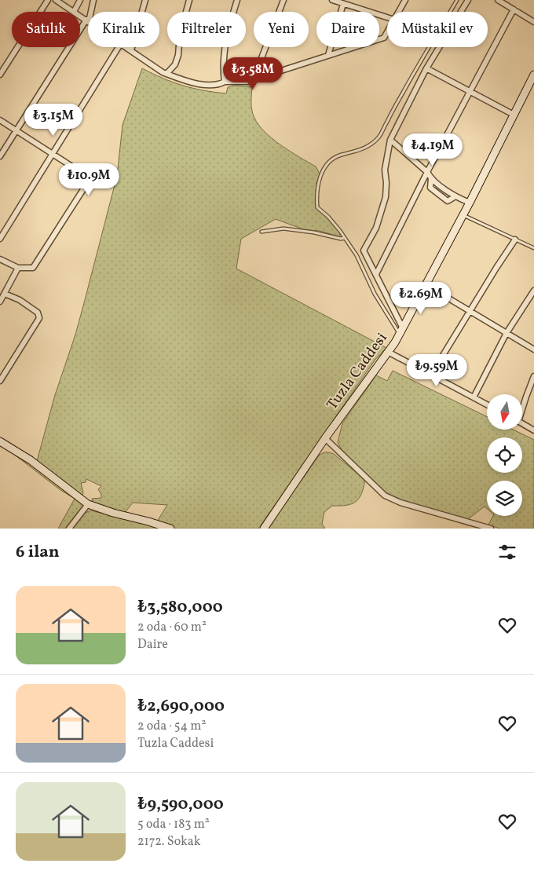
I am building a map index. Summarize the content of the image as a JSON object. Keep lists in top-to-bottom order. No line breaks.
{"streets":{"main road":["Tuzla Caddesi"]},"north":"bottom","page":{"chip":["Satılık","Kiralık","Filtreler","Yeni","Daire","Müstakil ev"],"price":["₺3.58M","₺3.15M","₺4.19M","₺10.9M","₺2.69M","₺9.59M"],"heading":"6 ilan","list":[{"name":"₺3,580,000","note":"2 oda · 60 m² · Daire"},{"name":"₺2,690,000","note":"2 oda · 54 m² · Tuzla Caddesi"},{"name":"₺9,590,000","note":"5 oda · 183 m² · 2172. Sokak"}]}}
